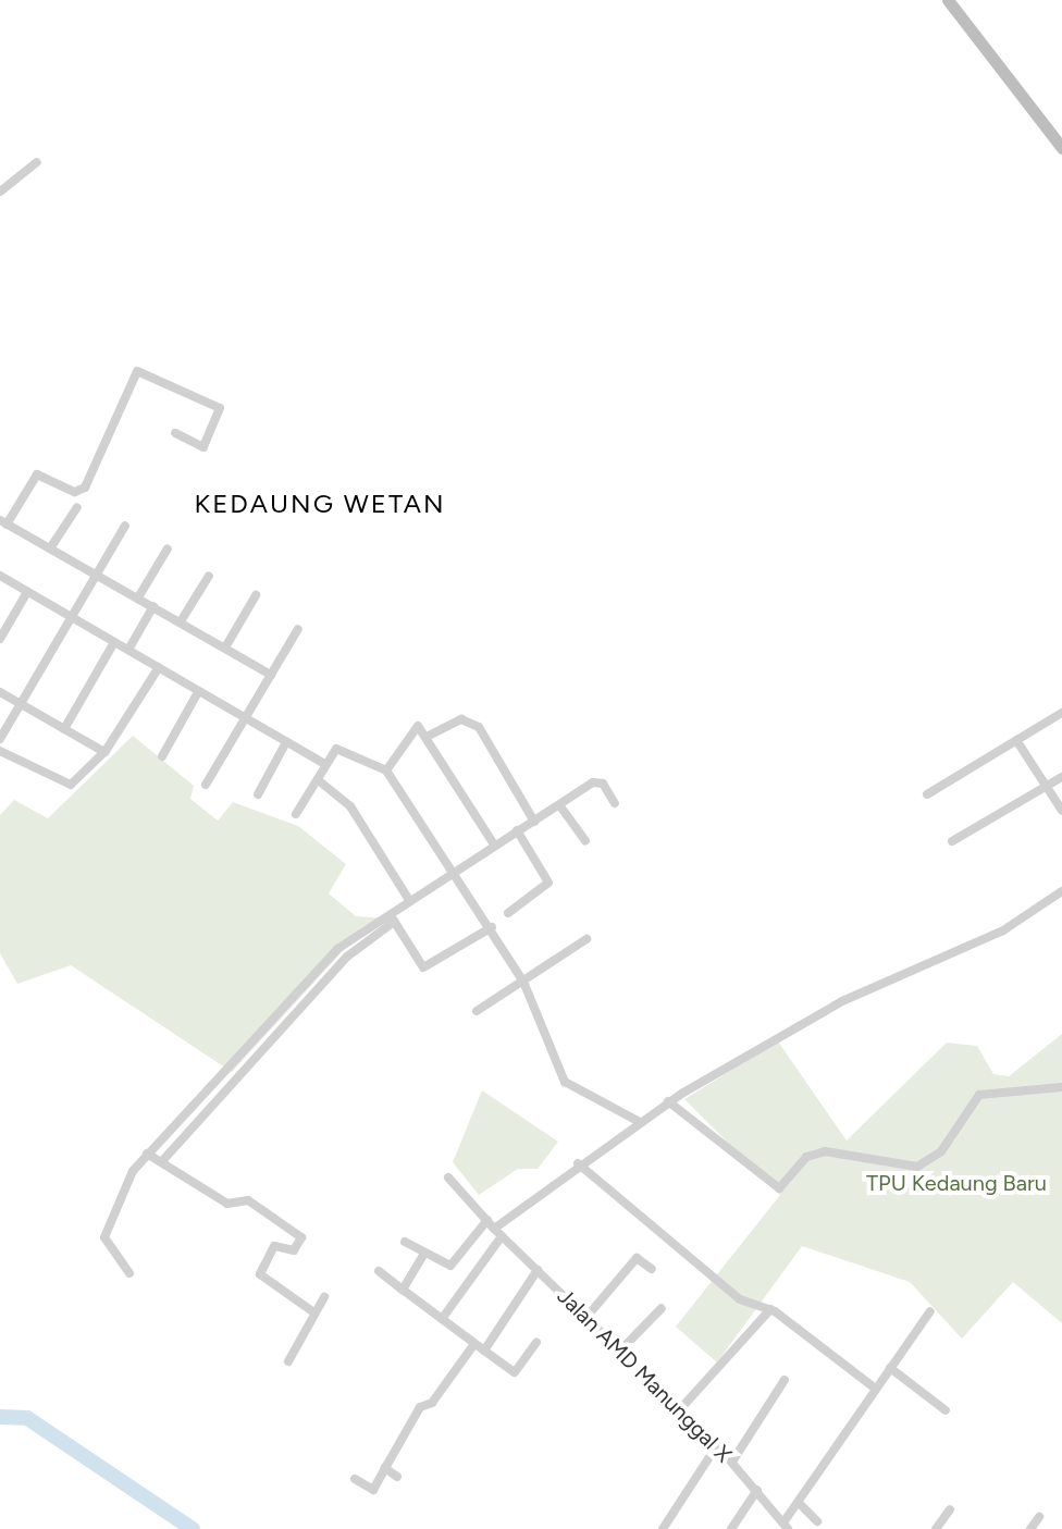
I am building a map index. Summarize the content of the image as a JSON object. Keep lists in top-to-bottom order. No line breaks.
{"streets":{"street":["Jalan AMD Manunggal X"]},"districts":["KEDAUNG WETAN"],"parks":["TPU Kedaung Baru"]}
